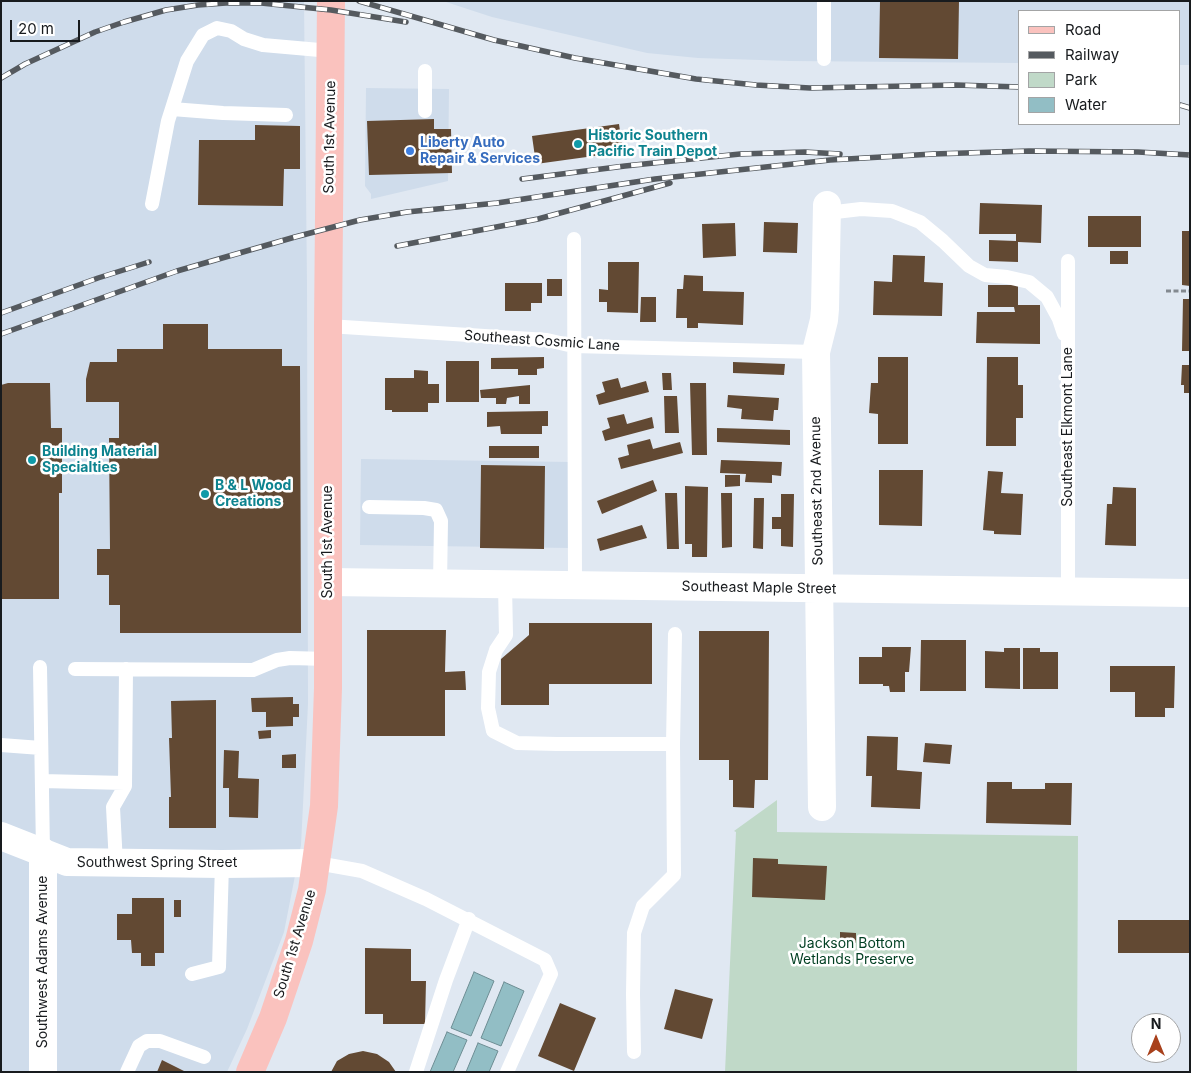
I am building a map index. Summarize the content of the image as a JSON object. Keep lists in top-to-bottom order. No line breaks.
{"streets":{"main road":["South 1st Avenue"],"street":["Southeast 2nd Avenue","Southeast Maple Street","Southwest Spring Street","Southwest Adams Avenue"],"lane":["Southeast Cosmic Lane","Southeast Elkmont Lane"]},"crossings":[["South 1st Avenue","Southeast Cosmic Lane"],["South 1st Avenue","Southeast Maple Street"],["South 1st Avenue","Southwest Spring Street"],["Southeast Cosmic Lane","Southeast 2nd Avenue"],["Southeast Elkmont Lane","Southeast Maple Street"],["Southeast 2nd Avenue","Southeast Maple Street"],["Southwest Spring Street","Southwest Adams Avenue"]],"parks":["Jackson Bottom Wetlands Preserve"],"places":["Historic Southern Pacific Train Depot","Liberty Auto Repair & Services","Building Material Specialties","B & L Wood Creations"],"legend":["Road","Railway","Park","Water"],"scale_bar":"20 m","north":"top"}
